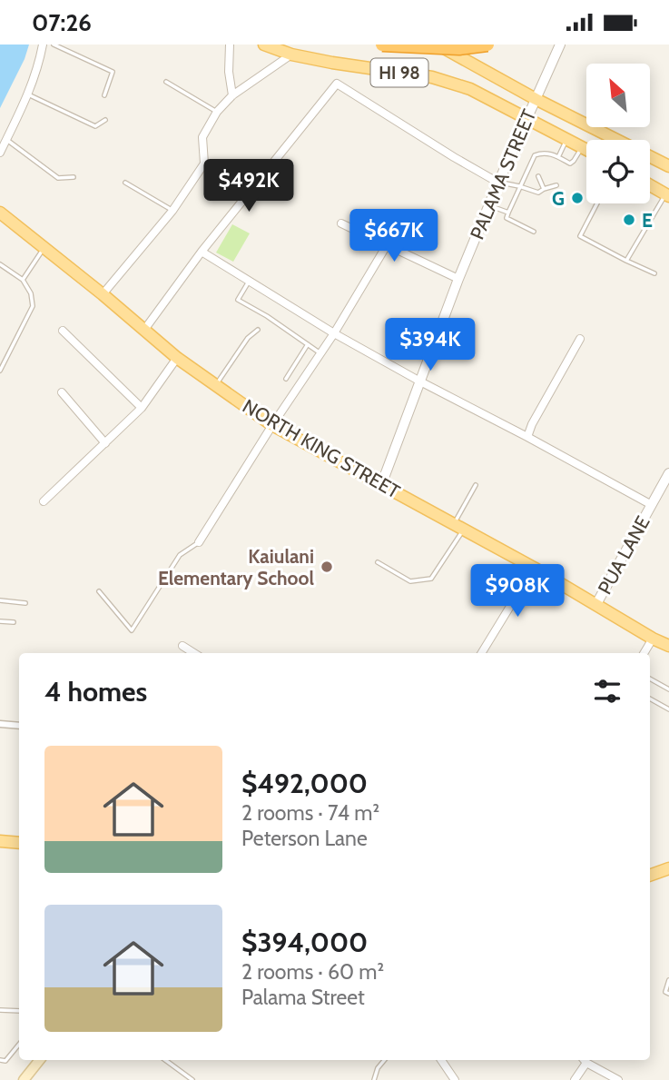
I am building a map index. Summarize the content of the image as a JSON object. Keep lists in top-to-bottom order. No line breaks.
{"streets":{"main road":["HI 98","NORTH KING STREET"],"street":["PALAMA STREET","PUA LANE"]},"crossings":[["HI 98","PALAMA STREET"],["PALAMA STREET","NORTH KING STREET"],["NORTH KING STREET","PUA LANE"]],"places":["G","E","Kaiulani Elementary School"],"north":"top left","page":{"status":"07:26","price":["$492K","$667K","$394K","$908K"],"heading":"4 homes","list":[{"name":"$492,000","note":"2 rooms · 74 m² · Peterson Lane"},{"name":"$394,000","note":"2 rooms · 60 m² · Palama Street"}]}}
